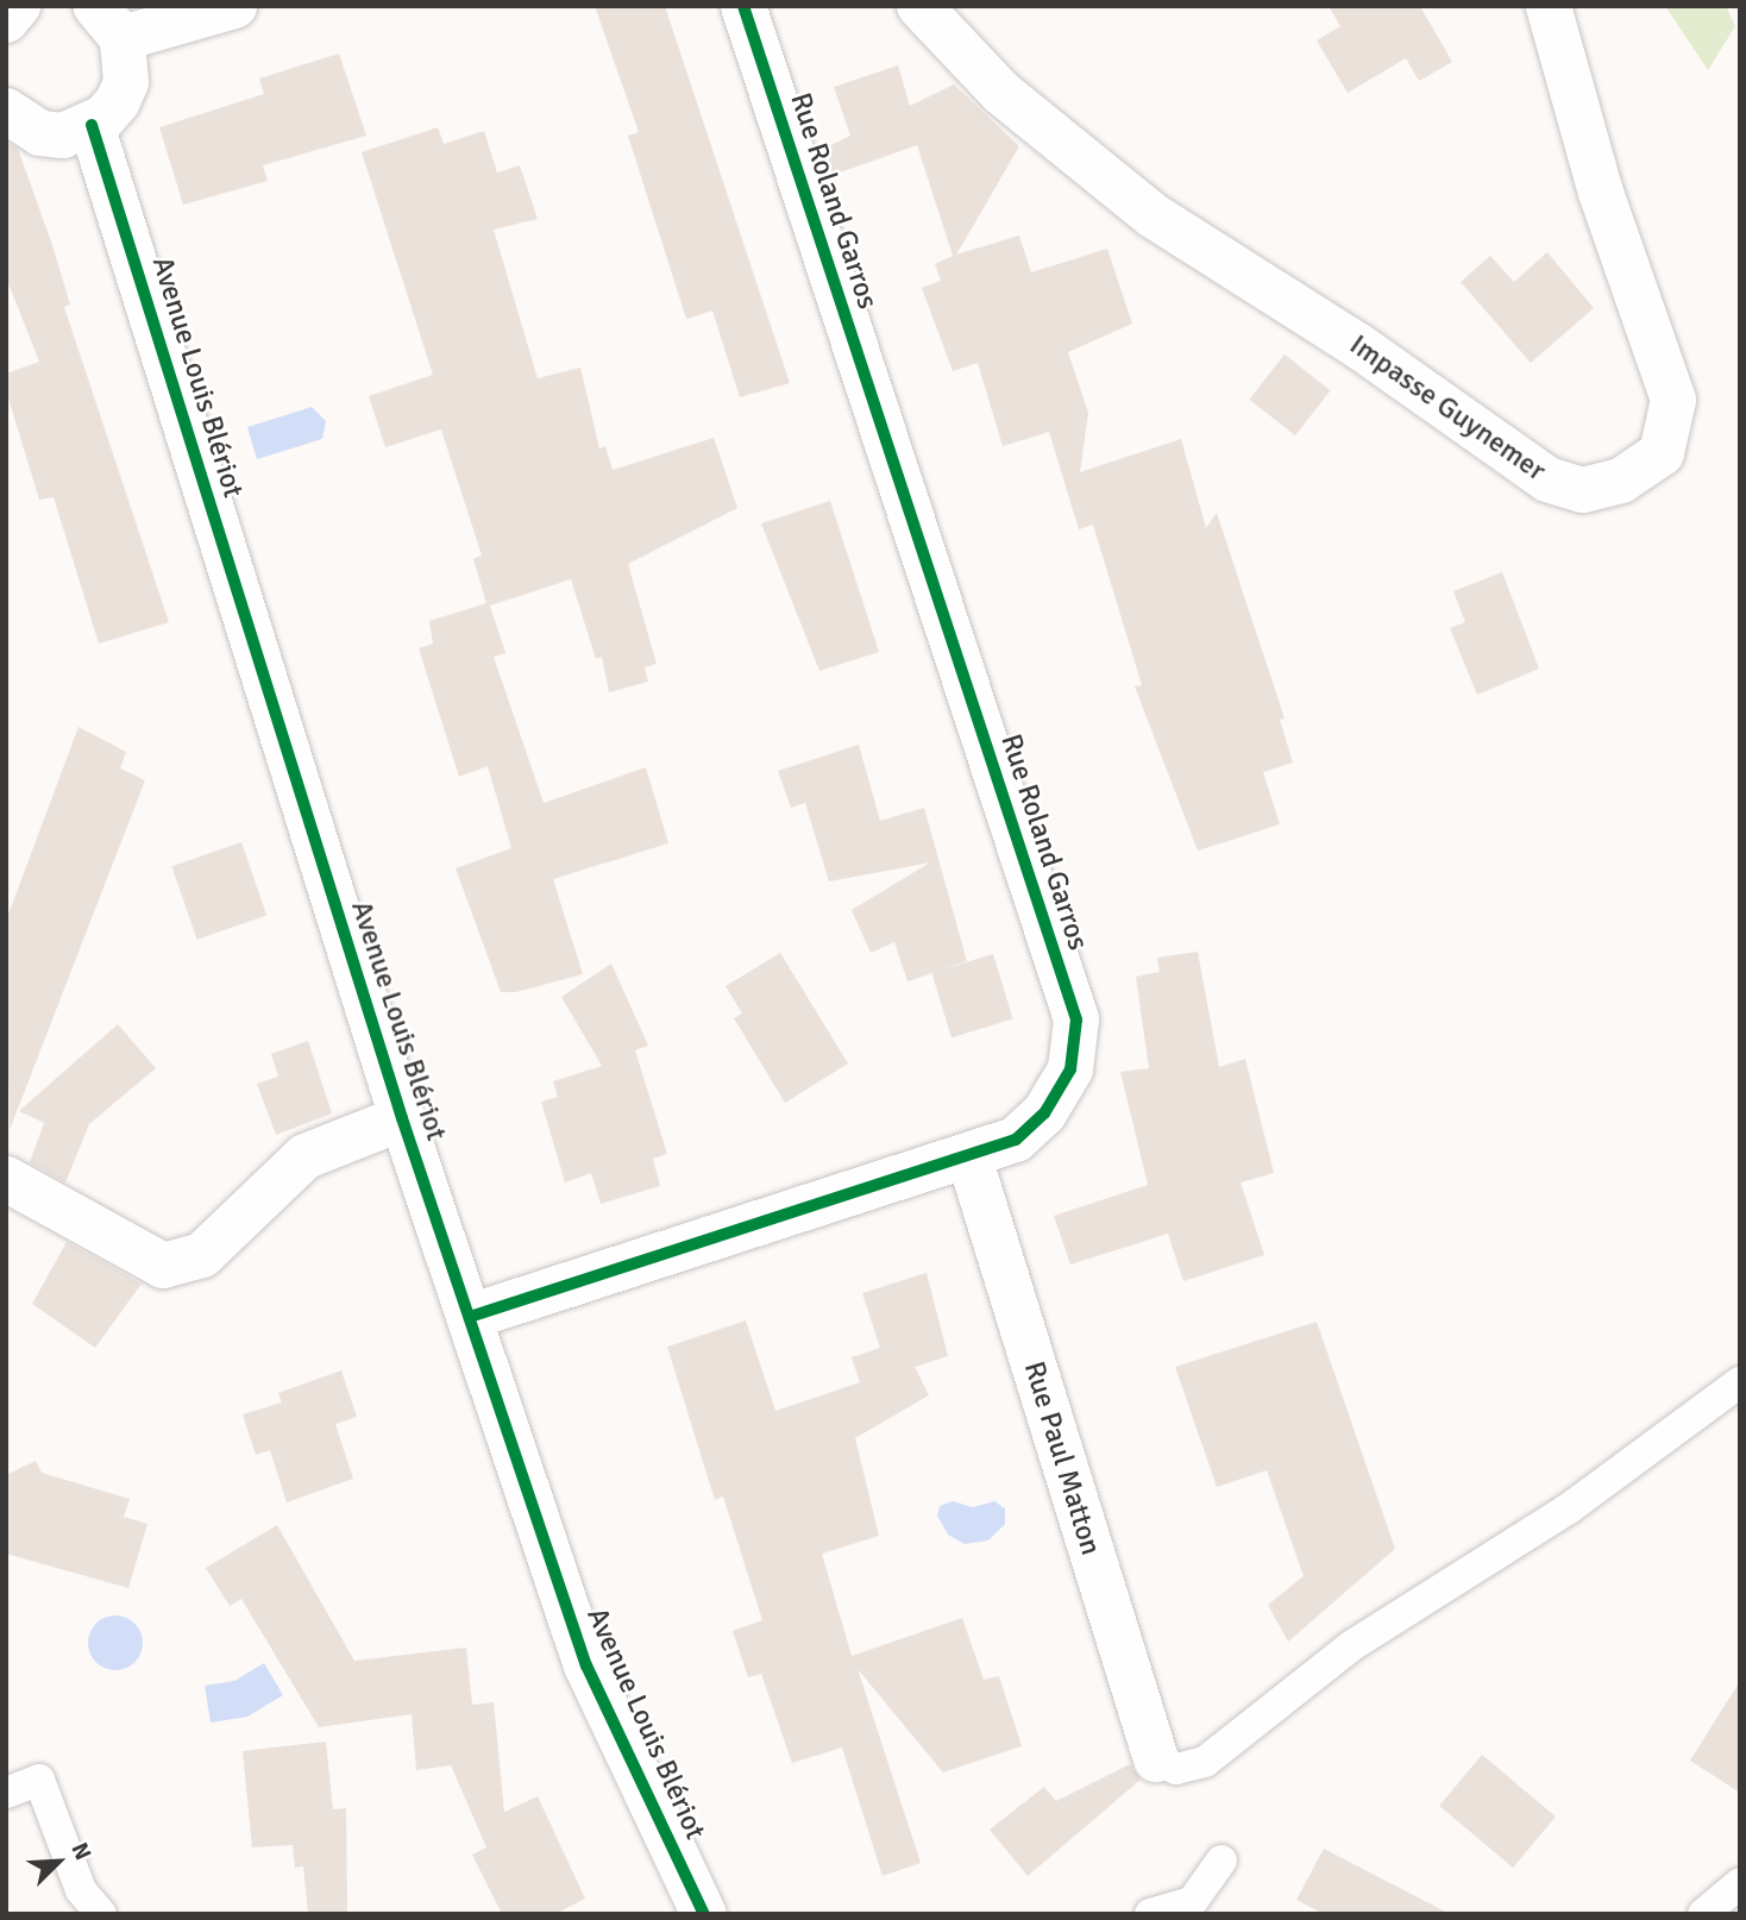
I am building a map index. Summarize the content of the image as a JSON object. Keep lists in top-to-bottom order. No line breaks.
{"streets":{"street":["Rue Roland Garros","Avenue Louis Blériot","Impasse Guynemer","Rue Paul Matton"]},"crossings":[["Rue Roland Garros","Avenue Louis Blériot"],["Rue Roland Garros","Rue Paul Matton"]],"north":"top right"}
